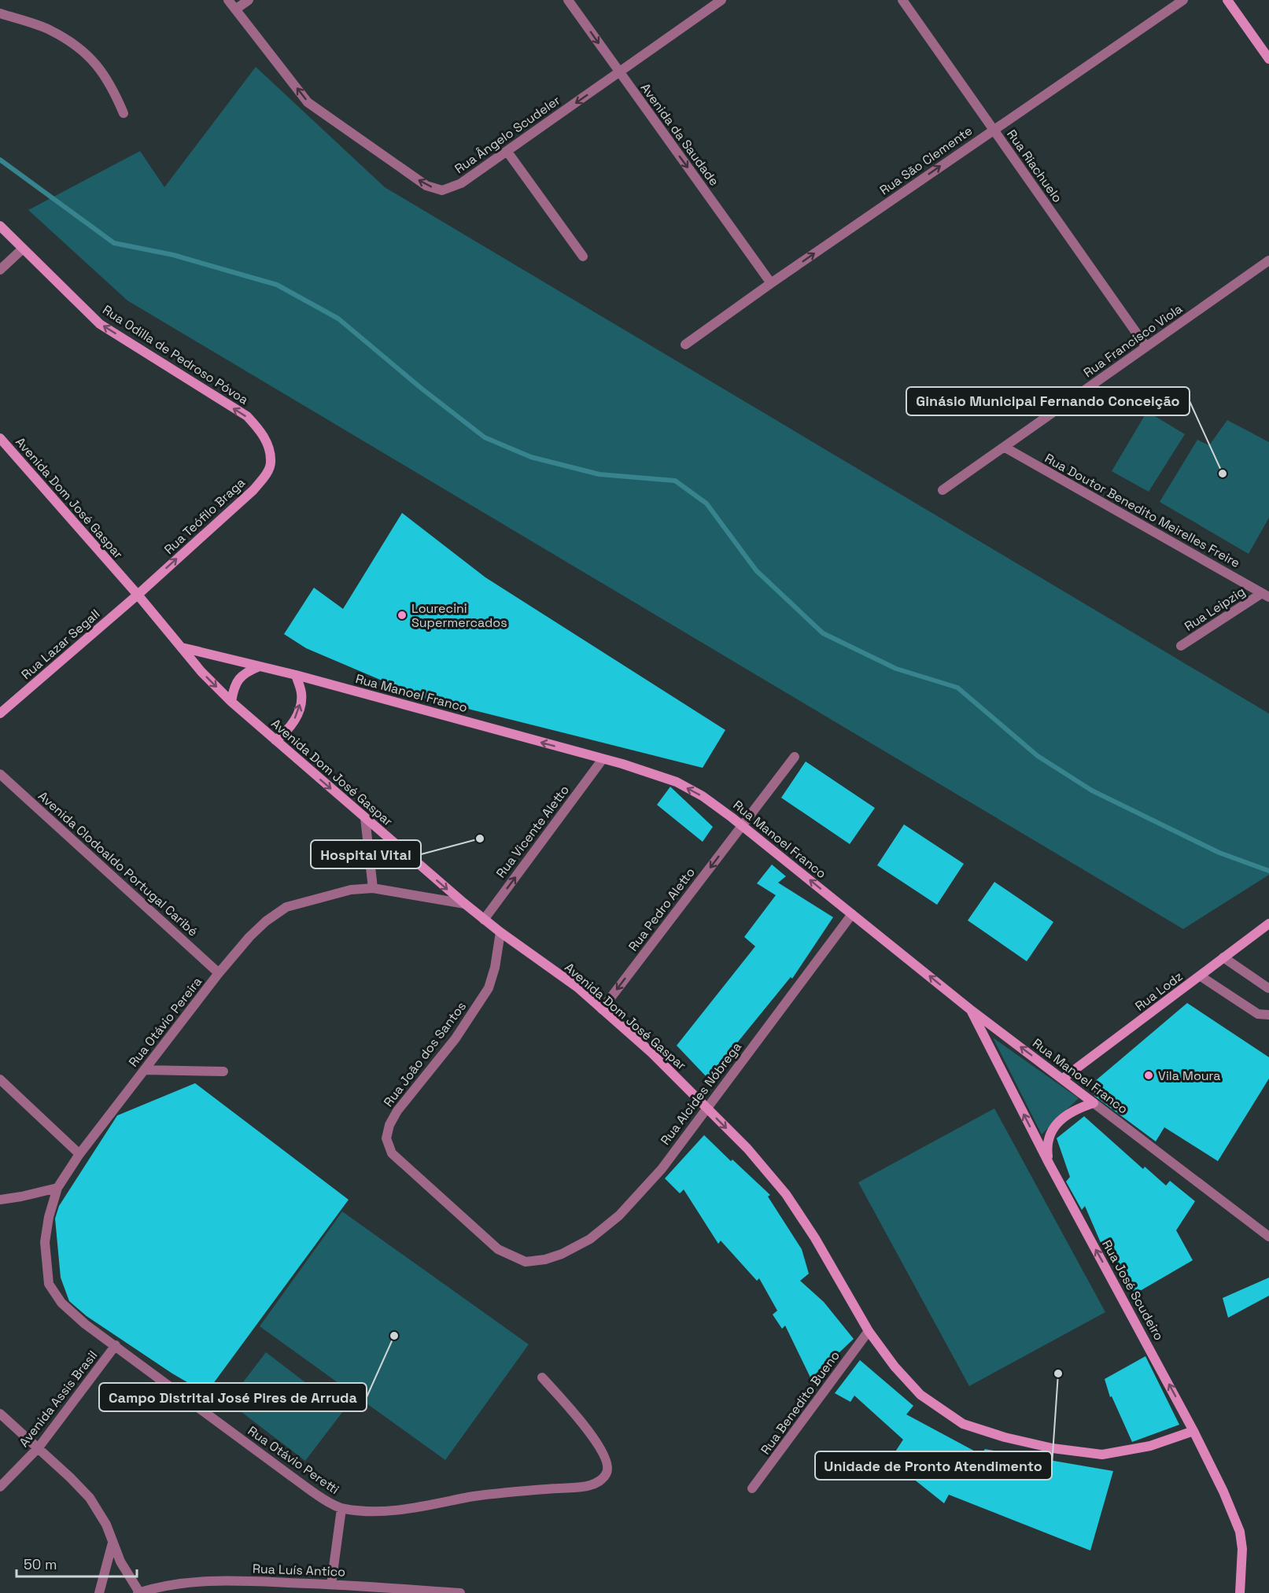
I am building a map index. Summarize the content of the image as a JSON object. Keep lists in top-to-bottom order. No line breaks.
{"streets":{"street":["Rua Ângelo Scudeler","Avenida da Saudade","Rua São Clemente","Rua Riachuelo","Rua Francisco Viola","Rua Odilla de Pedroso Póvoa","Avenida Dom José Gaspar","Rua Doutor Benedito Meirelles Freire","Rua Teófilo Braga","Rua Leipzig","Rua Lazar Segall","Rua Manoel Franco","Rua Vicente Aletto","Avenida Clodoaldo Portugal Caribé","Rua Pedro Aletto","Rua Lodz","Rua Otávio Pereira","Rua João dos Santos","Rua Alcides Nóbrega","Rua José Scudeiro","Avenida Assis Brasil","Rua Benedito Bueno","Rua Otávio Peretti","Rua Luís Antico"]},"crossings":[["Rua Ângelo Scudeler","Avenida da Saudade"],["Avenida da Saudade","Rua São Clemente"],["Rua São Clemente","Rua Riachuelo"],["Rua Riachuelo","Rua Francisco Viola"],["Rua Francisco Viola","Rua Doutor Benedito Meirelles Freire"],["Rua Odilla de Pedroso Póvoa","Rua Teófilo Braga"],["Avenida Dom José Gaspar","Rua Teófilo Braga"],["Avenida Dom José Gaspar","Rua Lazar Segall"],["Avenida Dom José Gaspar","Rua Manoel Franco"],["Avenida Dom José Gaspar","Rua Vicente Aletto"],["Avenida Dom José Gaspar","Rua Pedro Aletto"],["Avenida Dom José Gaspar","Rua Otávio Pereira"],["Avenida Dom José Gaspar","Rua João dos Santos"],["Avenida Dom José Gaspar","Rua Alcides Nóbrega"],["Avenida Dom José Gaspar","Rua José Scudeiro"],["Avenida Dom José Gaspar","Rua Benedito Bueno"],["Rua Doutor Benedito Meirelles Freire","Rua Leipzig"],["Rua Teófilo Braga","Rua Lazar Segall"],["Rua Manoel Franco","Rua Vicente Aletto"],["Rua Manoel Franco","Rua Pedro Aletto"],["Rua Manoel Franco","Rua Lodz"],["Rua Manoel Franco","Rua Alcides Nóbrega"],["Rua Manoel Franco","Rua José Scudeiro"],["Avenida Clodoaldo Portugal Caribé","Rua Otávio Pereira"],["Rua Otávio Pereira","Rua Otávio Peretti"],["Rua João dos Santos","Rua Alcides Nóbrega"],["Avenida Assis Brasil","Rua Otávio Peretti"]],"one_way":["Avenida da Saudade","Rua São Clemente","Rua Odilla de Pedroso Póvoa","Avenida Dom José Gaspar","Rua Teófilo Braga","Rua Manoel Franco","Rua Vicente Aletto","Rua Pedro Aletto","Rua José Scudeiro"],"places":["Ginásio Municipal Fernando Conceição","Lourecini Supermercados","Hospital Vital","Vila Moura","Campo Distrital José Pires de Arruda","Unidade de Pronto Atendimento"],"scale_bar":"50 m"}
